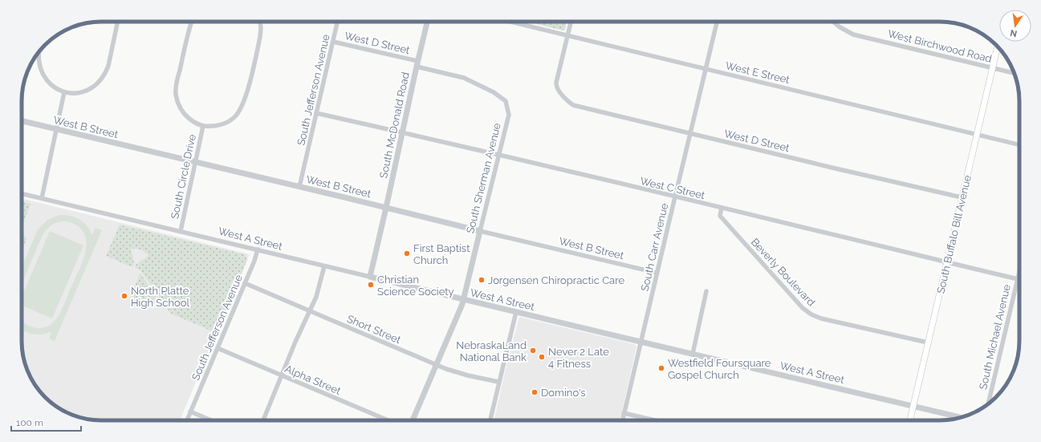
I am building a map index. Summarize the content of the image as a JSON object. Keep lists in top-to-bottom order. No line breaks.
{"streets":{"main road":["South Buffalo Bill Avenue"],"street":["West D Street","West Birchwood Road","West E Street","South Jefferson Avenue","South McDonald Road","West B Street","South Circle Drive","South Sherman Avenue","West C Street","West A Street","South Carr Avenue","Beverly Boulevard","Short Street","South Michael Avenue","Alpha Street"]},"crossings":[["West D Street","West E Street"],["West D Street","South Jefferson Avenue"],["West D Street","South McDonald Road"],["West D Street","South Sherman Avenue"],["West D Street","South Buffalo Bill Avenue"],["West D Street","South Carr Avenue"],["West Birchwood Road","South Buffalo Bill Avenue"],["West E Street","South Buffalo Bill Avenue"],["West E Street","South Carr Avenue"],["South Jefferson Avenue","West B Street"],["South Jefferson Avenue","West C Street"],["South Jefferson Avenue","West A Street"],["South Jefferson Avenue","Short Street"],["South Jefferson Avenue","Alpha Street"],["South McDonald Road","West B Street"],["South McDonald Road","West C Street"],["South McDonald Road","West A Street"],["West B Street","South Circle Drive"],["West B Street","South Sherman Avenue"],["West B Street","South Carr Avenue"],["South Circle Drive","West A Street"],["South Sherman Avenue","West C Street"],["South Sherman Avenue","West A Street"],["South Sherman Avenue","Short Street"],["West C Street","South Buffalo Bill Avenue"],["West C Street","South Carr Avenue"],["West C Street","Beverly Boulevard"],["West C Street","South Michael Avenue"],["South Buffalo Bill Avenue","West A Street"],["South Buffalo Bill Avenue","Beverly Boulevard"],["West A Street","South Carr Avenue"]],"places":["First Baptist Church","Jorgensen Chiropractic Care","Christian Science Society","North Platte High School","NebraskaLand National Bank","Never 2 Late 4 Fitness","Westfield Foursquare Gospel Church","Domino's"],"scale_bar":"100 m","north":"bottom"}
